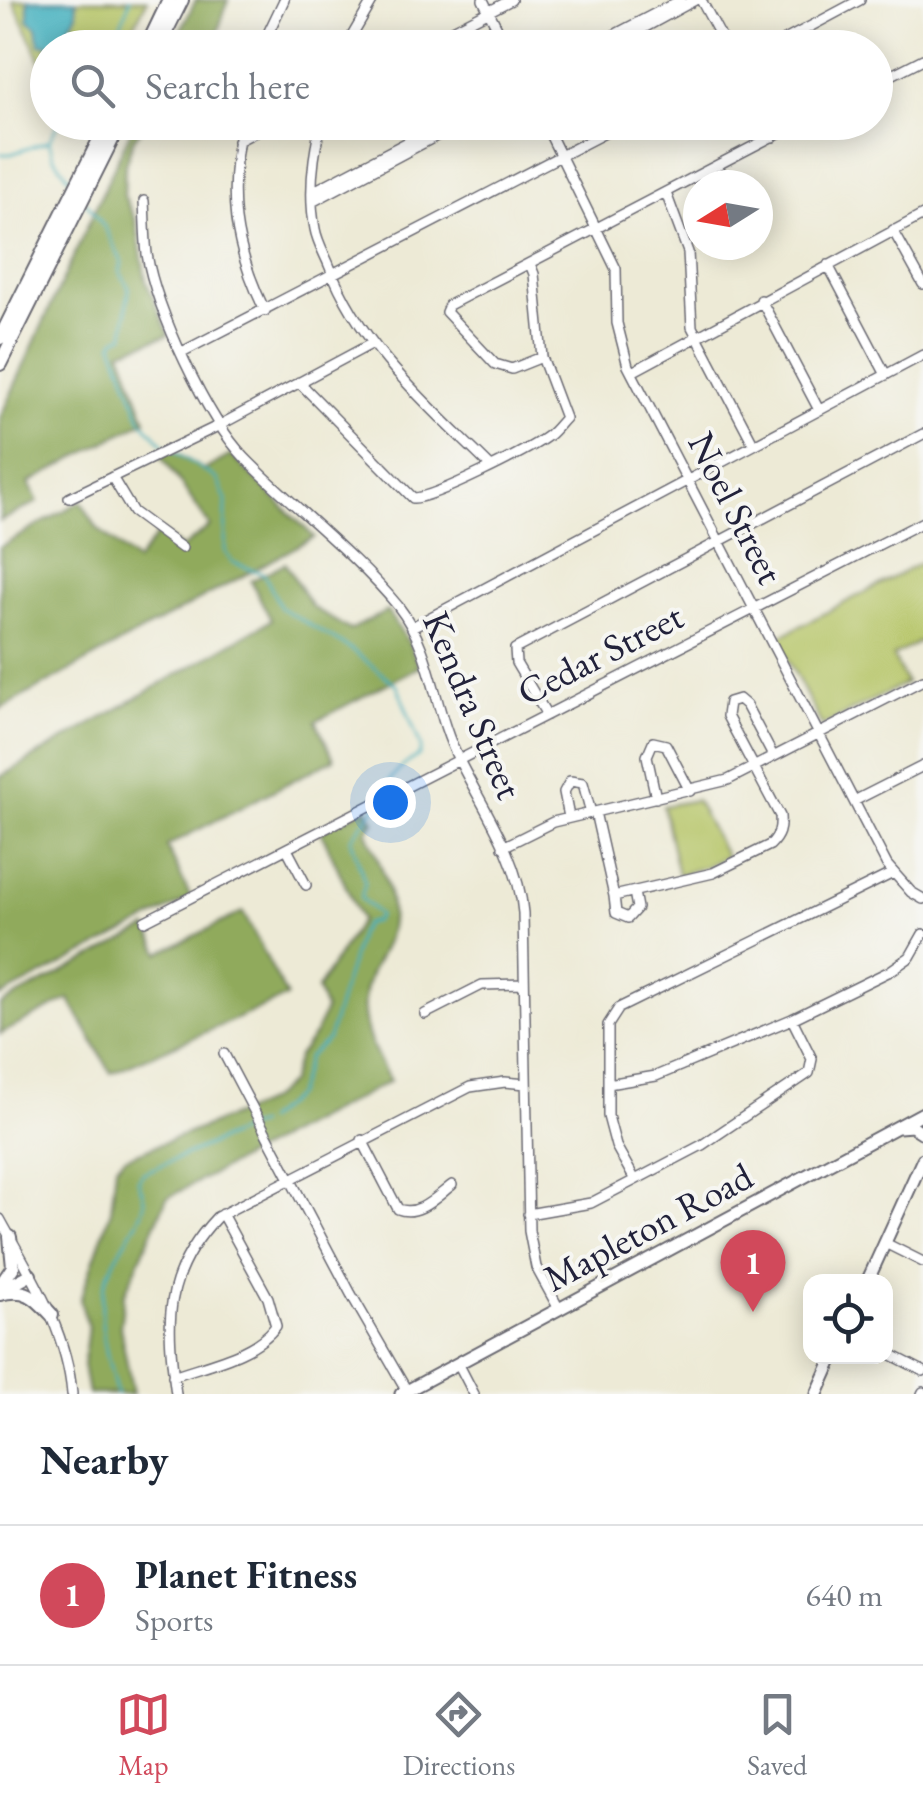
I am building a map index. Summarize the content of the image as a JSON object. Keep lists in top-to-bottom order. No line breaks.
{"streets":{"main road":["Mapleton Road"],"street":["Noel Street","Cedar Street","Kendra Street"]},"crossings":[["Noel Street","Cedar Street"],["Cedar Street","Kendra Street"],["Kendra Street","Mapleton Road"]],"north":"left","page":{"search":"Search here","pins":"1","heading":"Nearby","list":[{"mark":"1","name":"Planet Fitness","note":"Sports","value":"640 m"}],"nav":["Map","Directions","Saved"]}}
